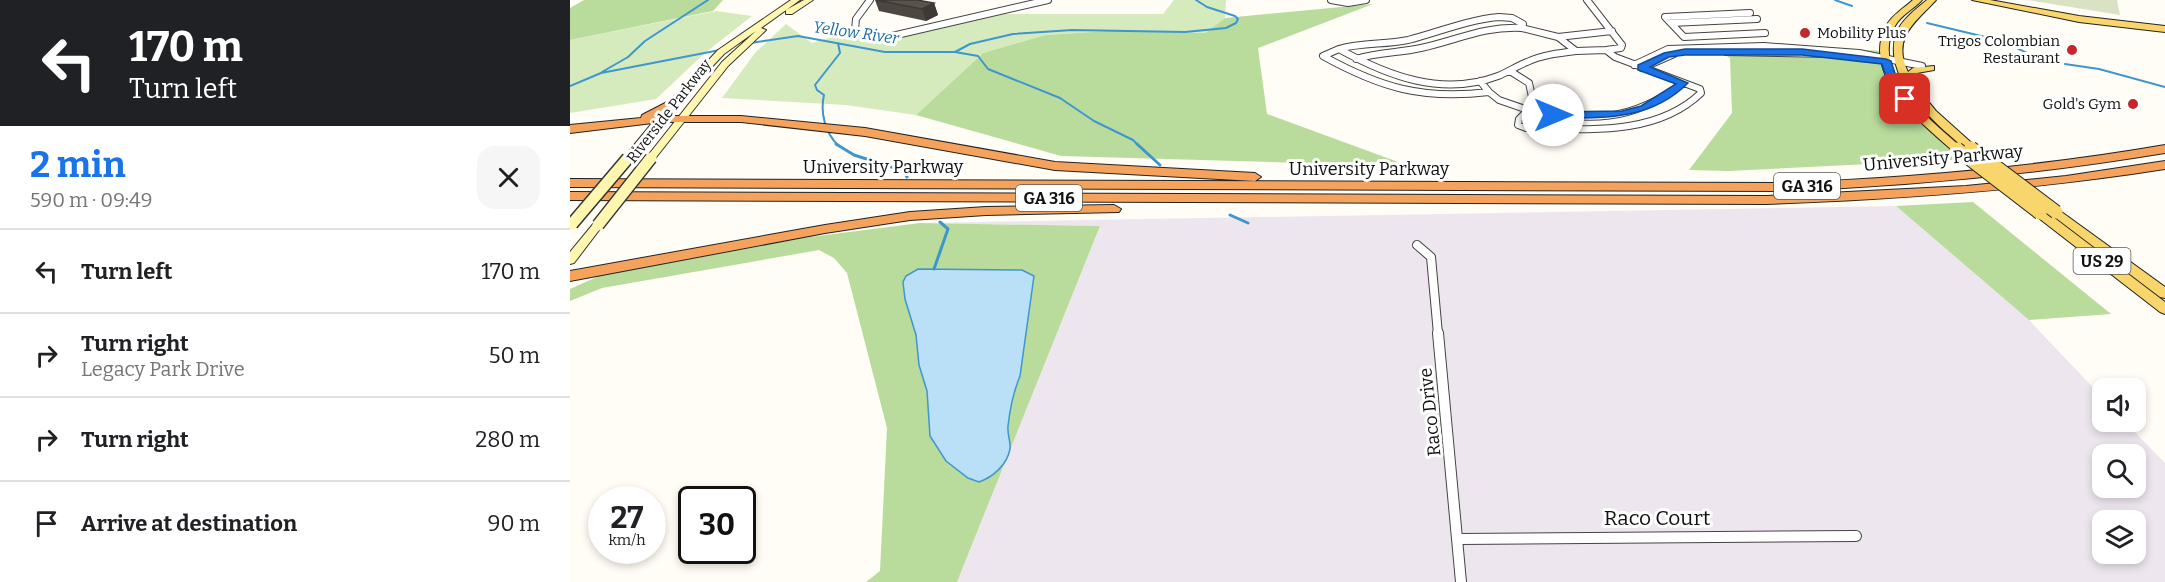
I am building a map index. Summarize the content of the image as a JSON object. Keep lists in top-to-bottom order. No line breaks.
{"streets":{"highway":["University Parkway","GA 316"],"main road":["Riverside Parkway","US 29"],"street":["Raco Drive","Raco Court"]},"crossings":[["Raco Drive","Raco Court"]],"water":["Yellow River"],"places":["Mobility Plus","Trigos Colombian Restaurant","Gold's Gym"],"page":{"turn":["170 m","Turn left"],"heading":["2 min","590 m · 09:49"],"list":[{"name":"Turn left","value":"170 m"},{"name":"Turn right","note":"Legacy Park Drive","value":"50 m"},{"name":"Turn right","value":"280 m"},{"name":"Arrive at destination","value":"90 m"}],"speed":"27 km/h","limit":"30"}}
